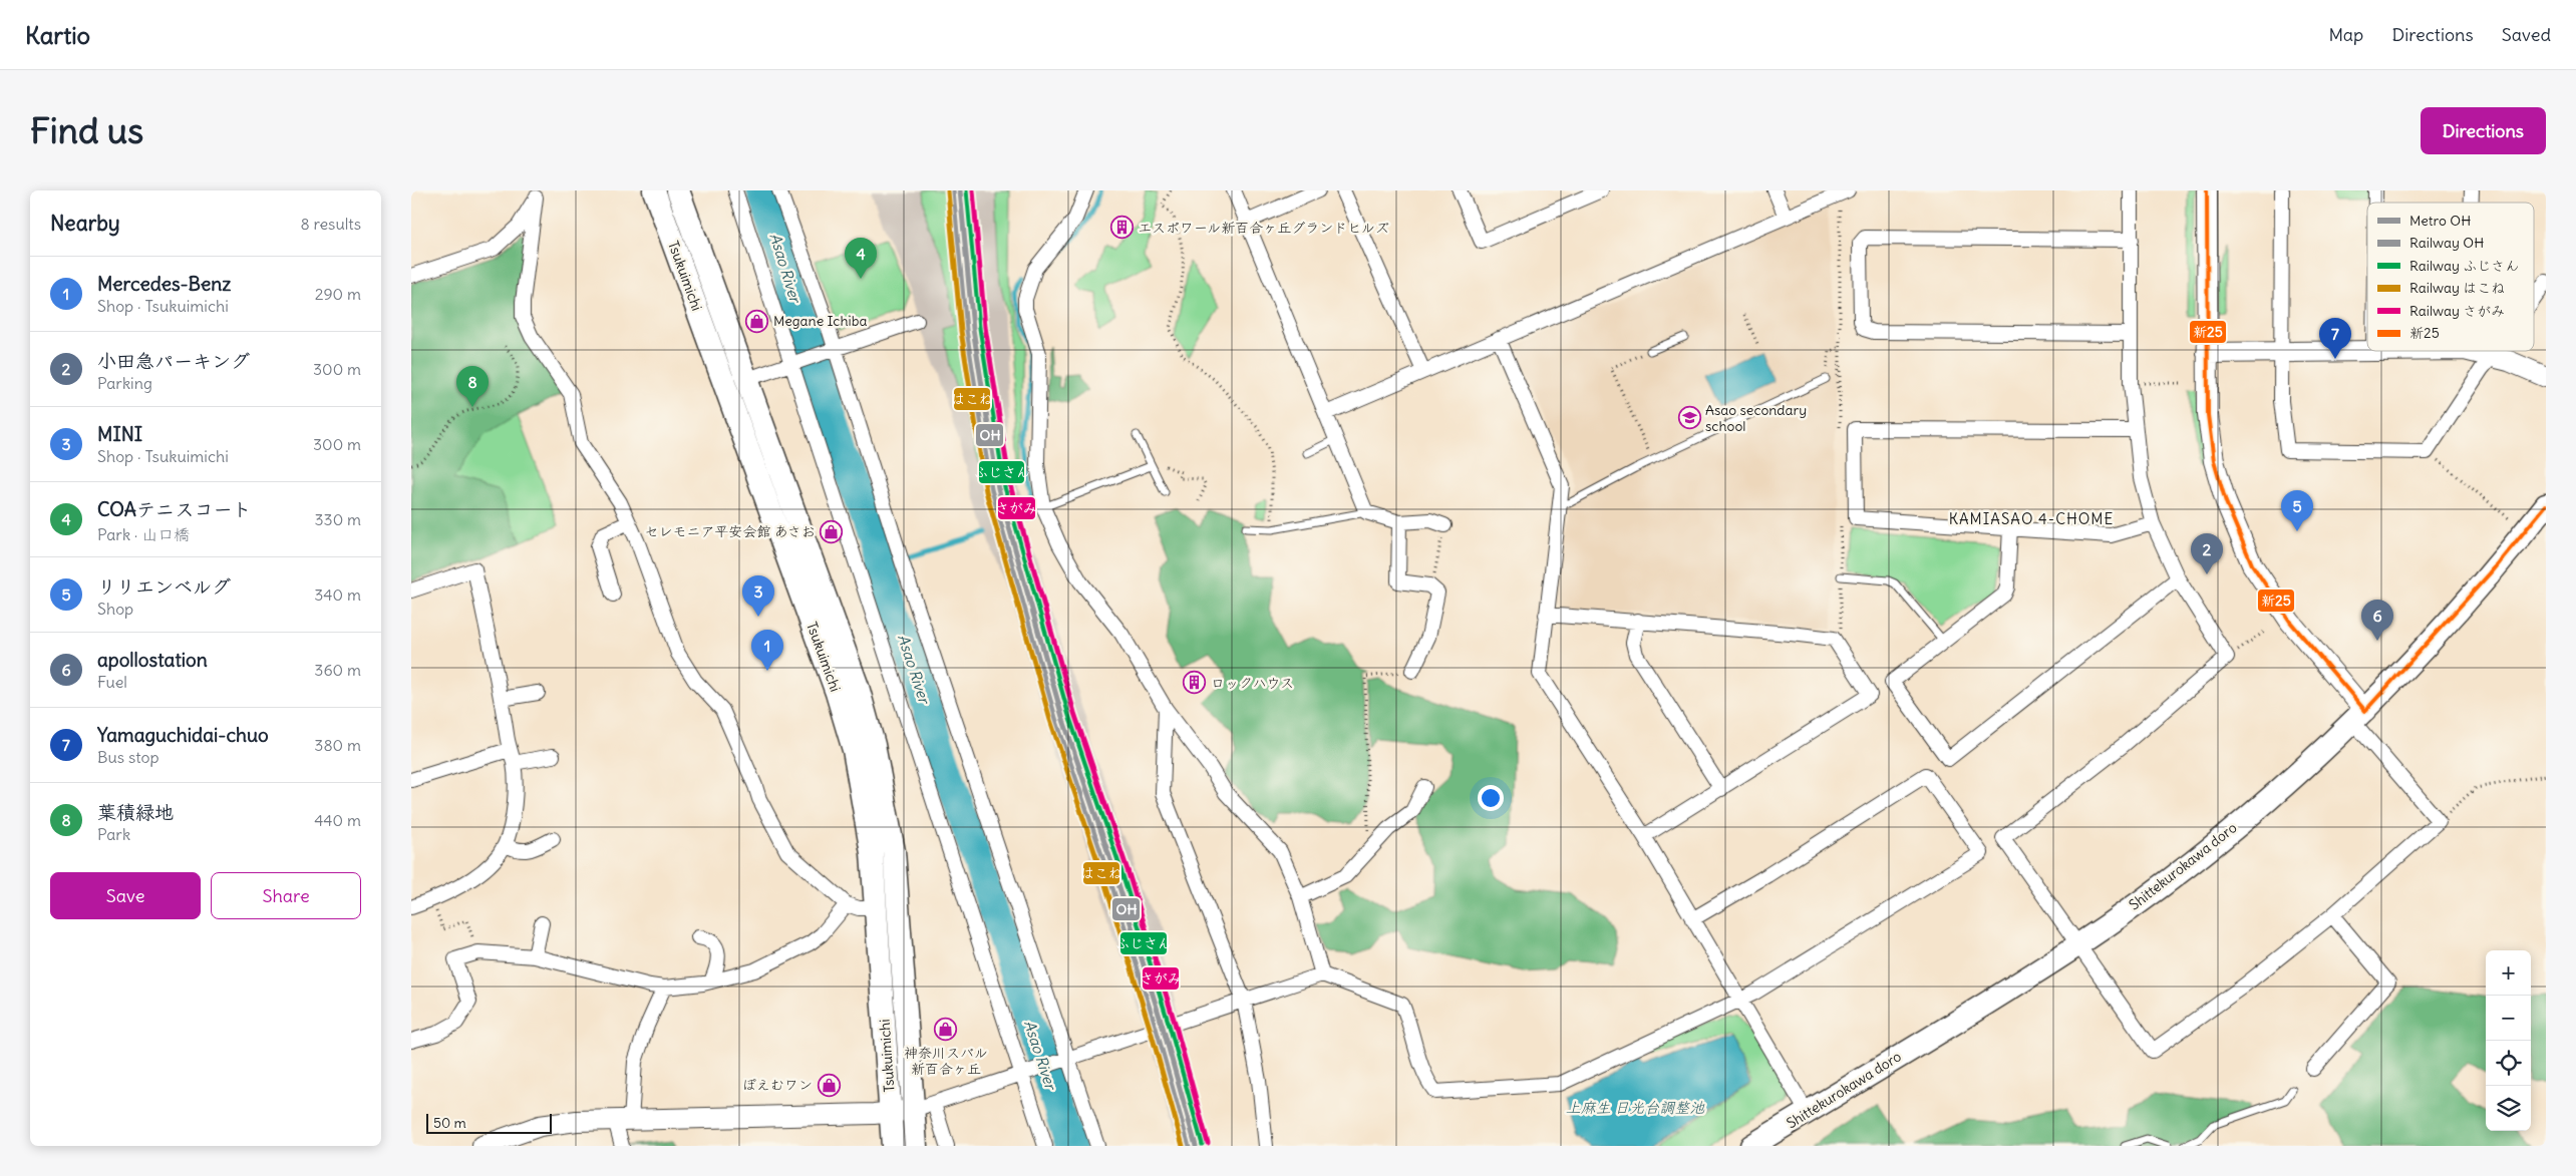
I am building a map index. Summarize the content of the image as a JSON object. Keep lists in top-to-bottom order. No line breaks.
{"streets":{"main road":["Tsukuimichi","Shittekurokawa doro"]},"districts":["KAMIASAO 4-CHOME"],"water":["Asao River","上麻生 日光台調整池"],"places":{"building":["エスポワール新百合ヶ丘グランドヒルズ","ロックハウス"],"shop":["Megane Ichiba","セレモニア平安会館 あさお","神奈川スバル 新百合ヶ丘","ぽえむワン"],"school or university":["Asao secondary school"]},"lines":["metro line OH","rail line ふじさん","rail line さがみ","transit line 新25","rail line OH","rail line はこね"],"legend":["Metro OH","Railway OH","Railway ふじさん","Railway はこね","Railway さがみ","新25"],"scale_bar":"50 m","page":{"header":"Kartio","nav":["Map","Directions","Saved"],"buttons":["Directions",["Save","Share"]],"title":"Find us","heading":["Nearby","8 results"],"pins":["4","7","8","5","2","3","6","1"],"list":[{"mark":"1","name":"Mercedes-Benz","note":"Shop · Tsukuimichi","value":"290 m"},{"mark":"2","name":"小田急パーキング","note":"Parking","value":"300 m"},{"mark":"3","name":"MINI","note":"Shop · Tsukuimichi","value":"300 m"},{"mark":"4","name":"COAテニスコート","note":"Park · 山口橋","value":"330 m"},{"mark":"5","name":"リリエンベルグ","note":"Shop","value":"340 m"},{"mark":"6","name":"apollostation","note":"Fuel","value":"360 m"},{"mark":"7","name":"Yamaguchidai-chuo","note":"Bus stop","value":"380 m"},{"mark":"8","name":"葉積緑地","note":"Park","value":"440 m"}],"map_buttons":["+","−"],"scale":"50 m"}}
